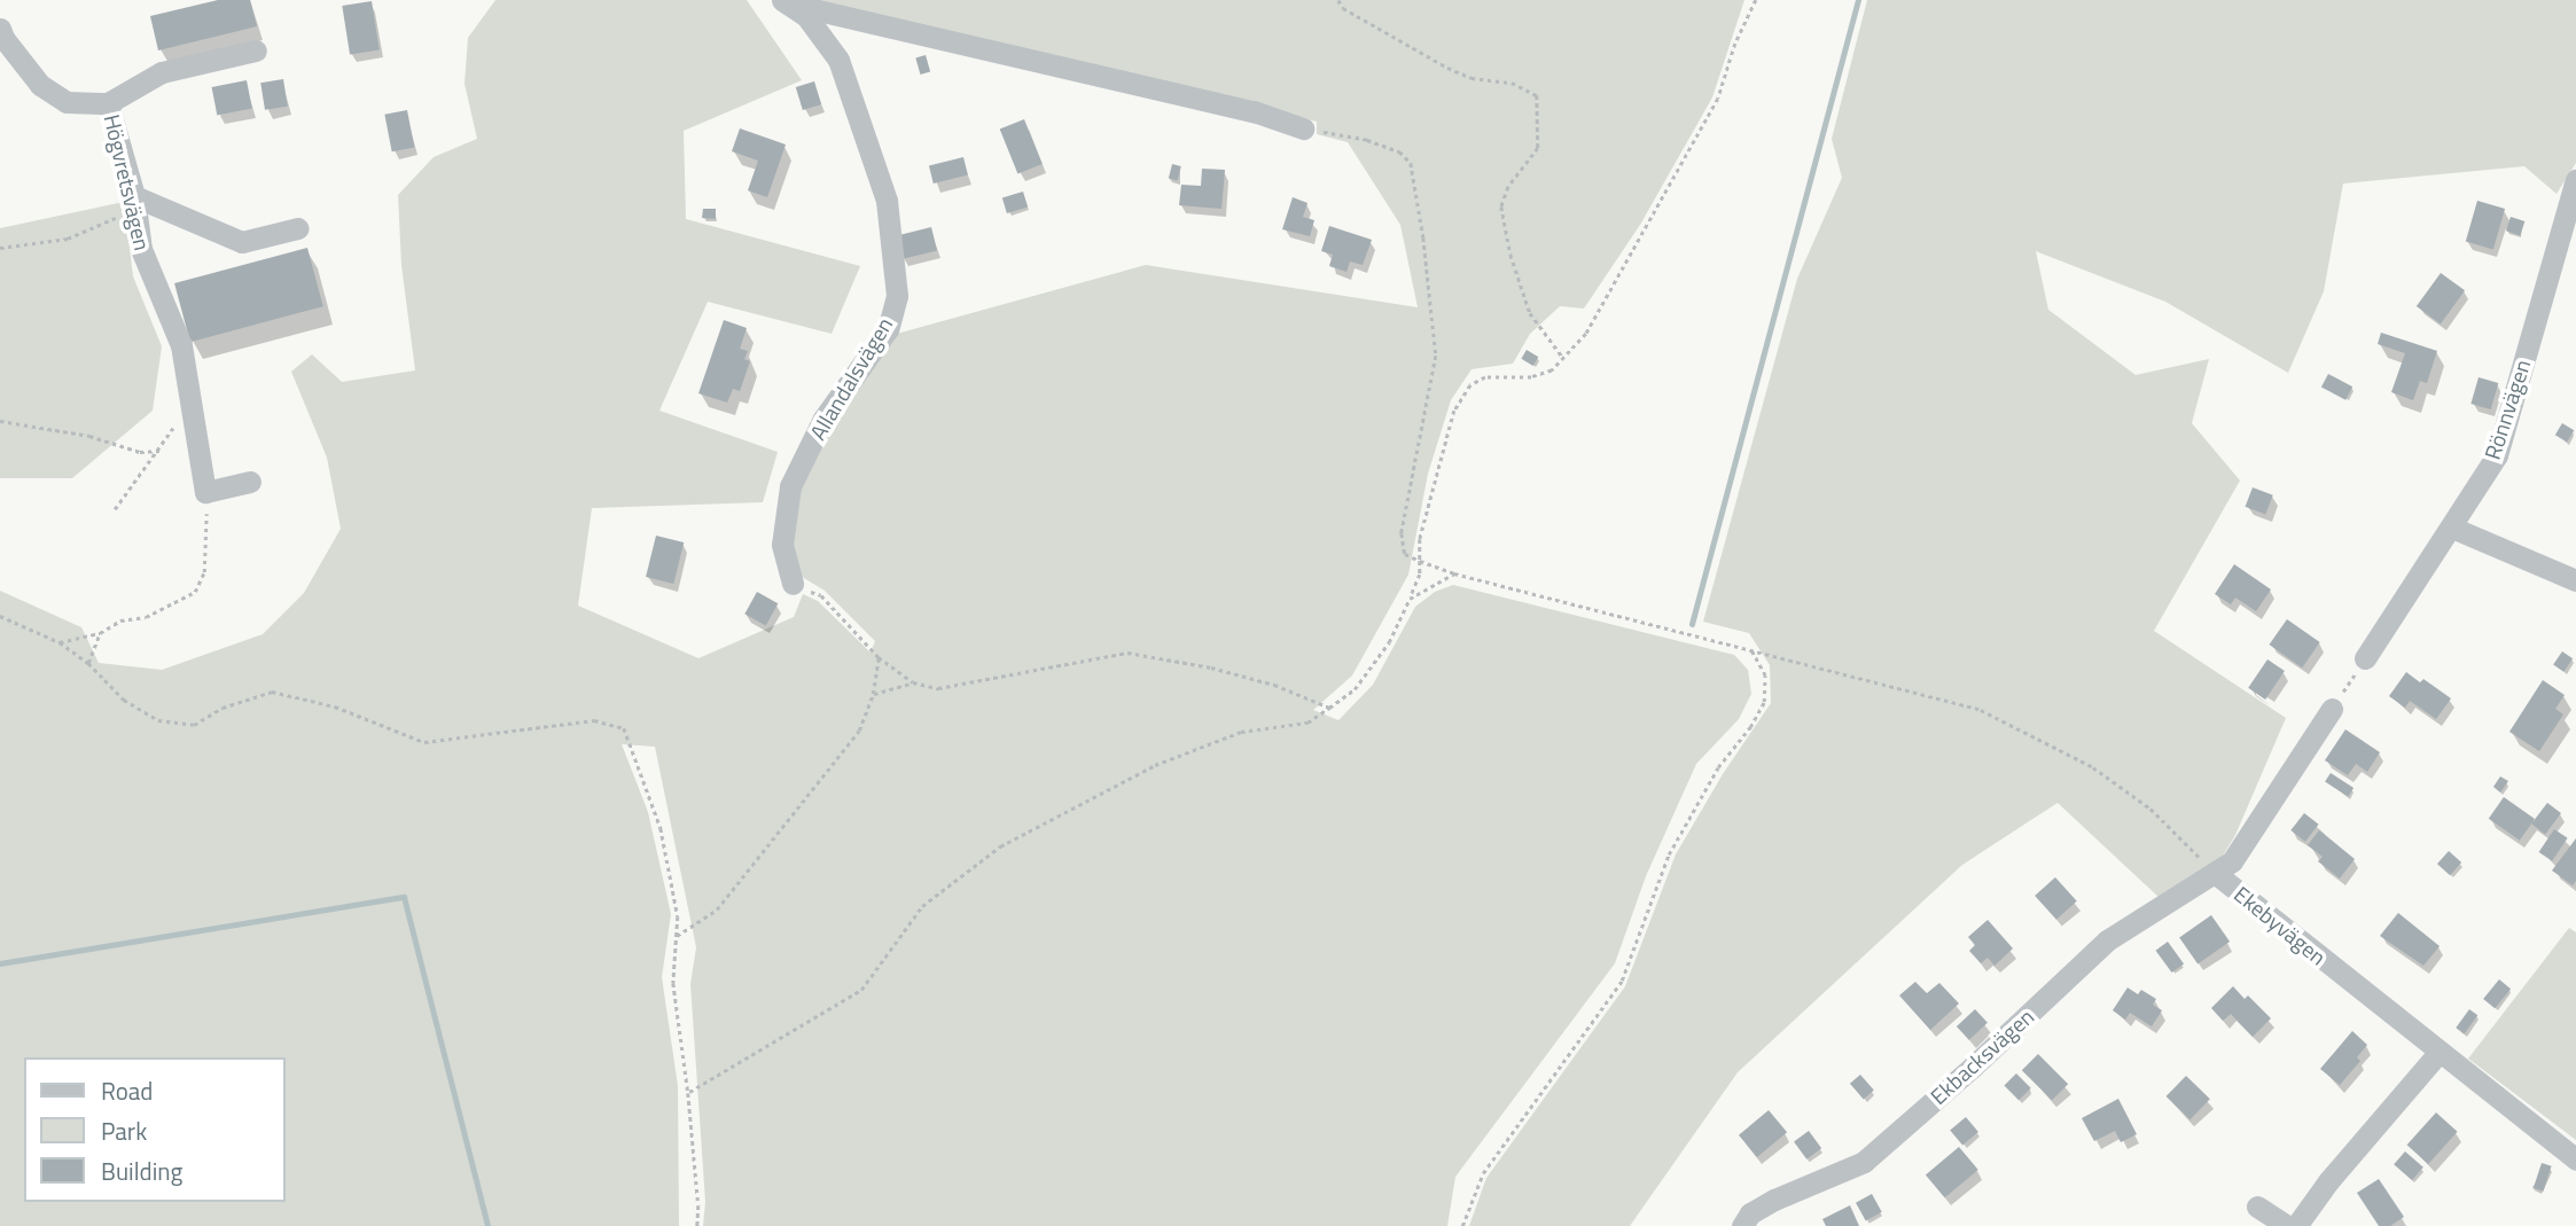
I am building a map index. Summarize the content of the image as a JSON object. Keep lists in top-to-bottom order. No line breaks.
{"streets":{"street":["Högvretsvägen","Allandalsvägen","Rönnvägen","Ekebyvägen","Ekbacksvägen"]},"crossings":[["Ekebyvägen","Ekbacksvägen"]],"legend":["Road","Park","Building"]}
